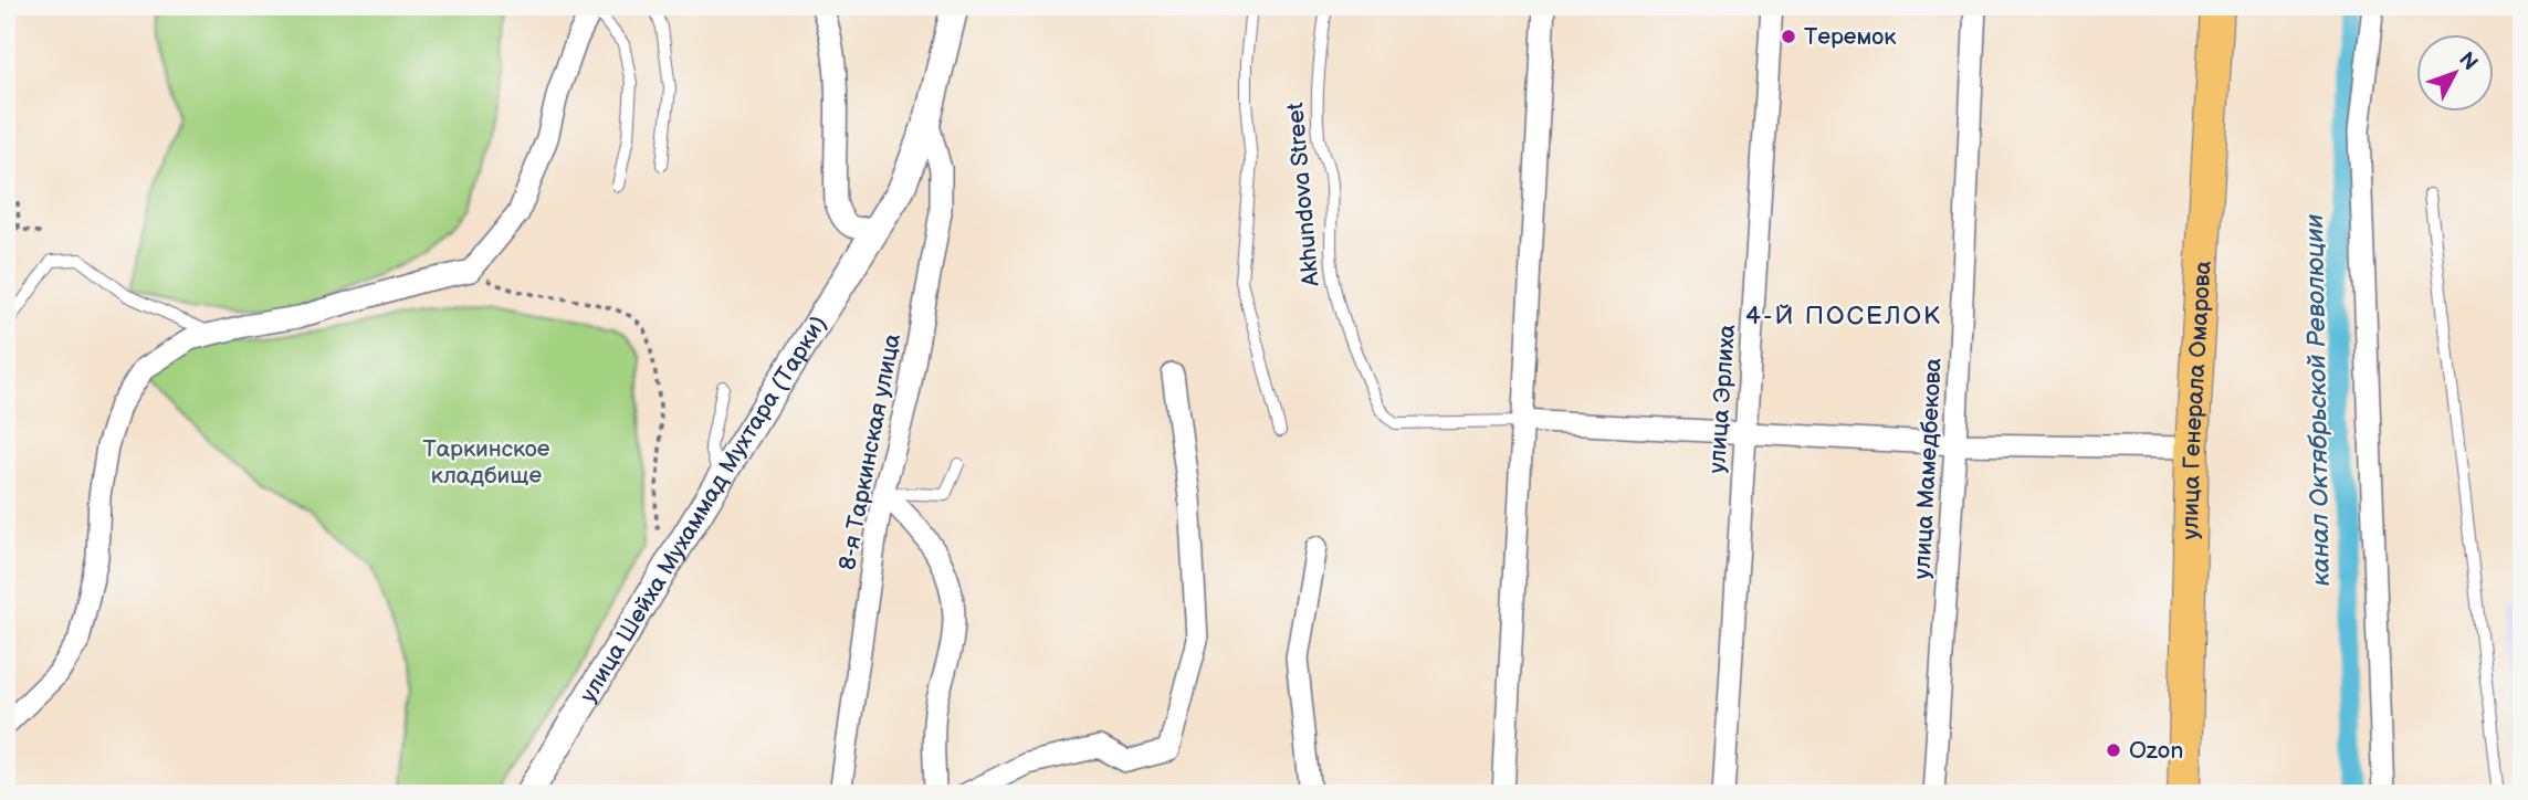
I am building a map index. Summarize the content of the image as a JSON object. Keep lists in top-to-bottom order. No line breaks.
{"streets":{"main road":["улица Генерала Омарова"],"street":["улица Эрлиха","8-я Таркинская улица","улица Мамедбекова","улица Шейха Мухаммад Мухтара (Тарки)"],"lane":["Akhundova Street"]},"crossings":[["8-я Таркинская улица","улица Шейха Мухаммад Мухтара (Тарки)"]],"districts":["4-Й ПОСЕЛОК"],"water":["канал Октябрьской Революции"],"parks":["Таркинское кладбище"],"places":["Теремок","Ozon"],"north":"top right"}
